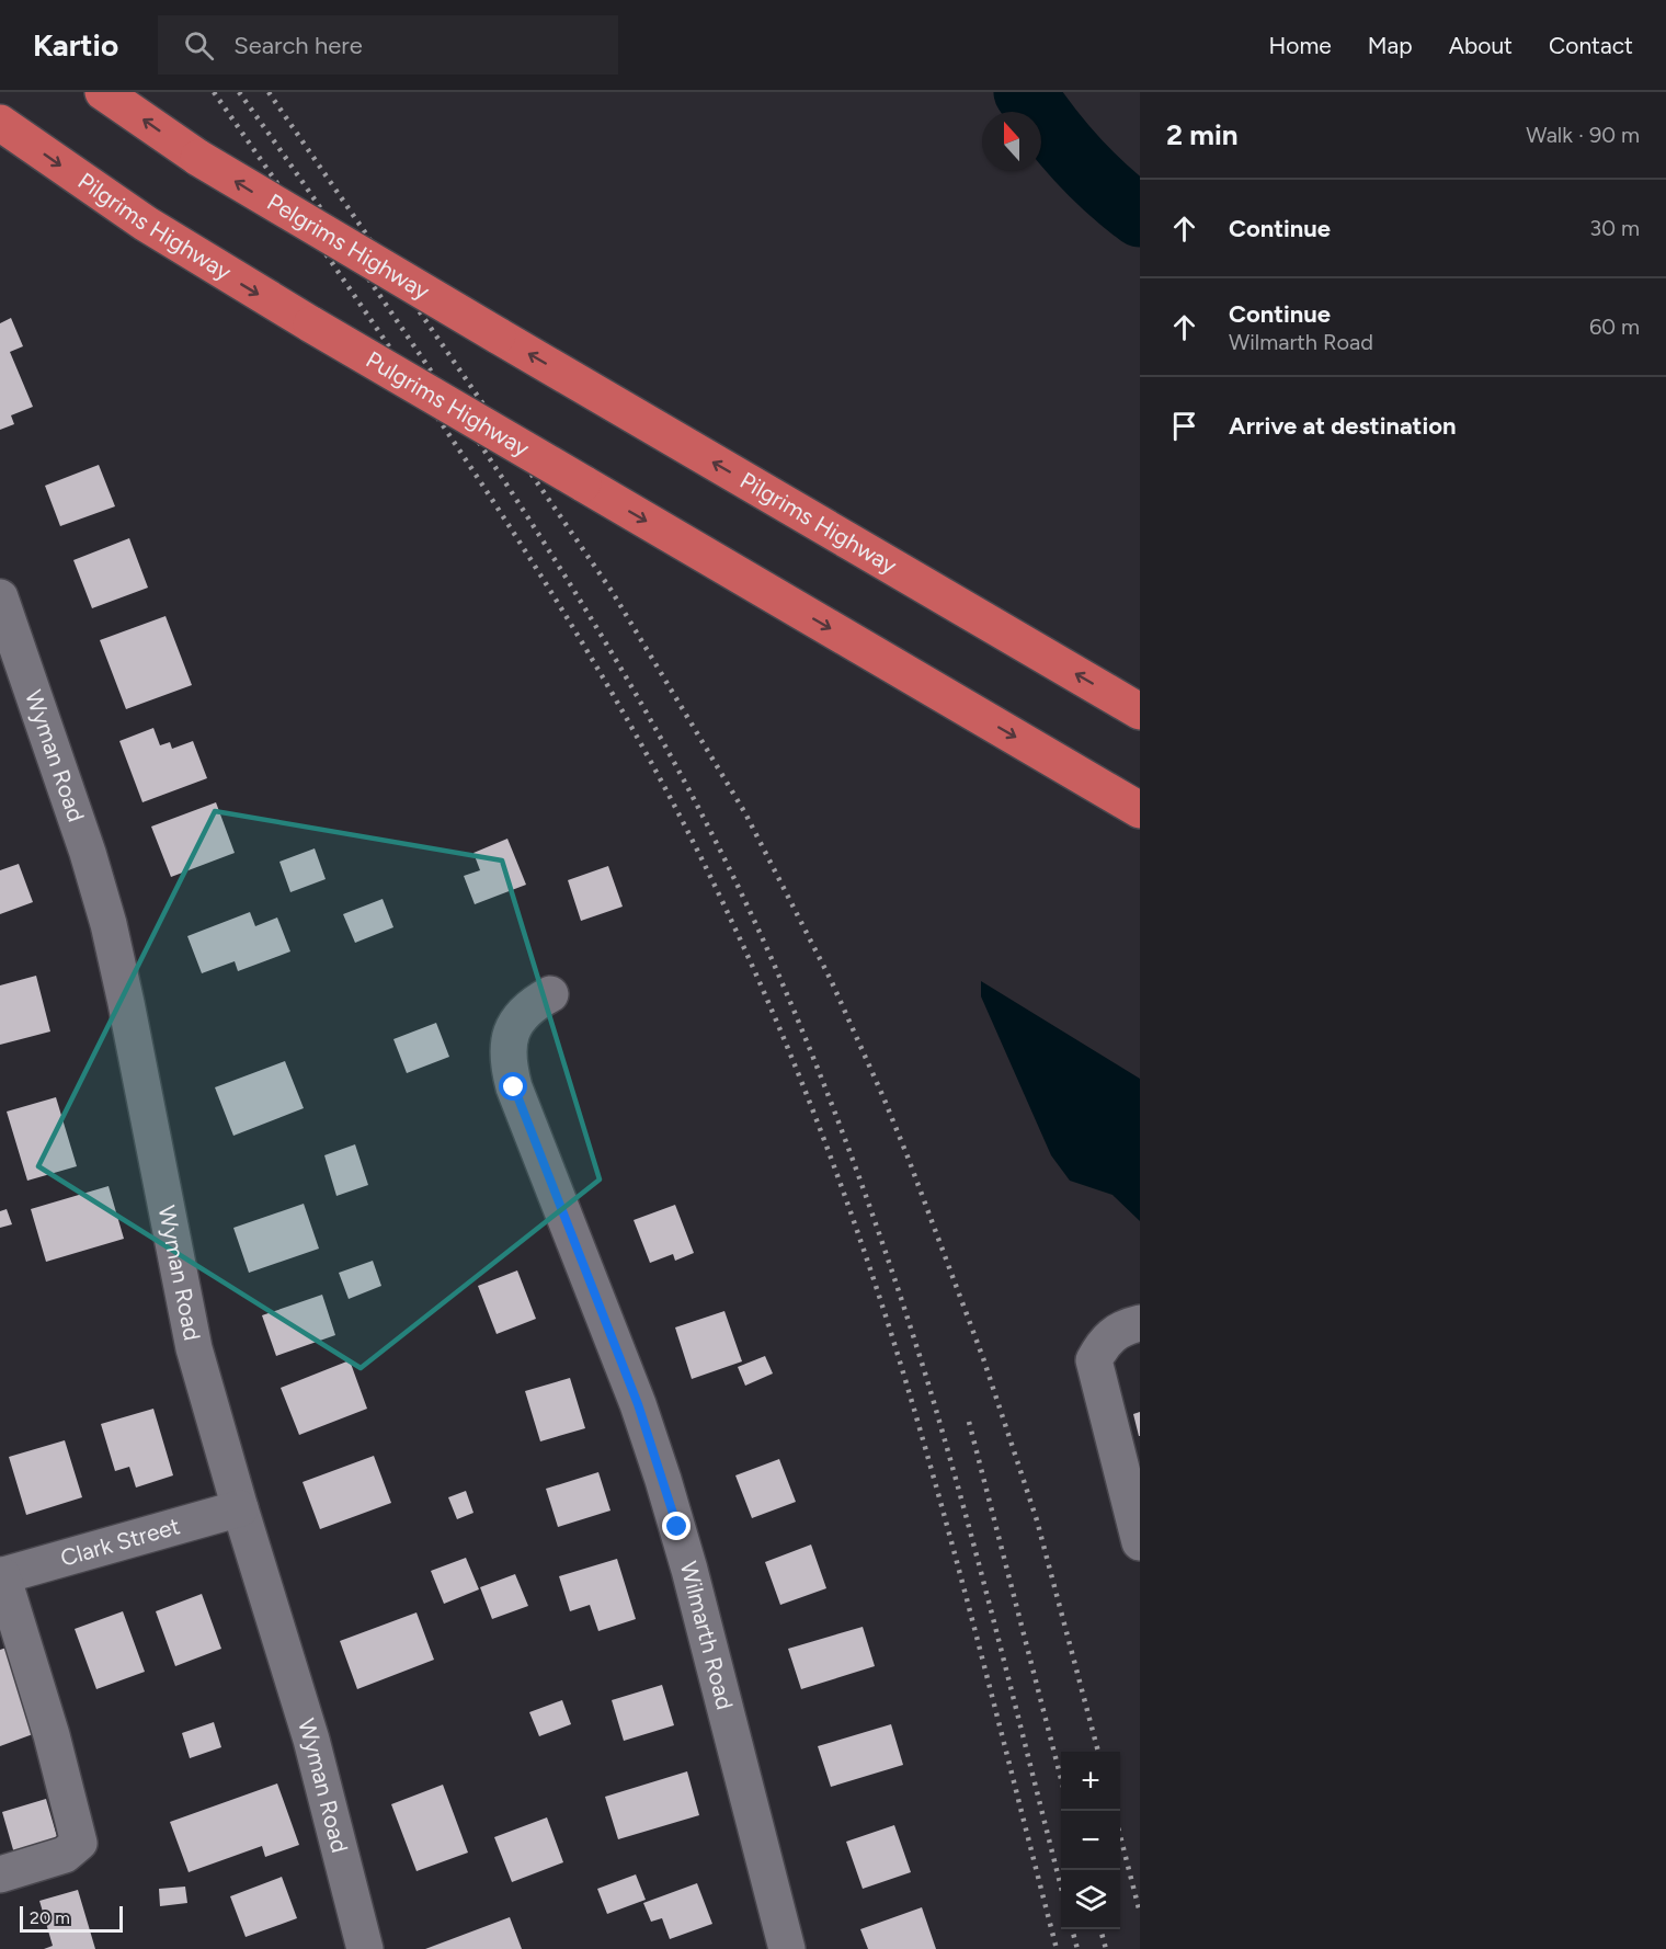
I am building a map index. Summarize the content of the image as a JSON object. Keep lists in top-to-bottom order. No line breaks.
{"streets":{"highway":["Pilgrims Highway","Pelgrims Highway","Pulgrims Highway"],"street":["Wyman Road","Clark Street","Wilmarth Road"]},"crossings":[["Pilgrims Highway","Pelgrims Highway"],["Pilgrims Highway","Pulgrims Highway"],["Wyman Road","Clark Street"]],"one_way":["Pelgrims Highway","Pulgrims Highway"],"scale_bar":"20 m","north":"top","page":{"header":"Kartio","search":"Search here","nav":["Home","Map","About","Contact"],"heading":["2 min","Walk · 90 m"],"list":[["Continue","30 m"],["Continue","Wilmarth Road","60 m"],"Arrive at destination"],"map_buttons":["+","−"],"scale":"20 m"}}
